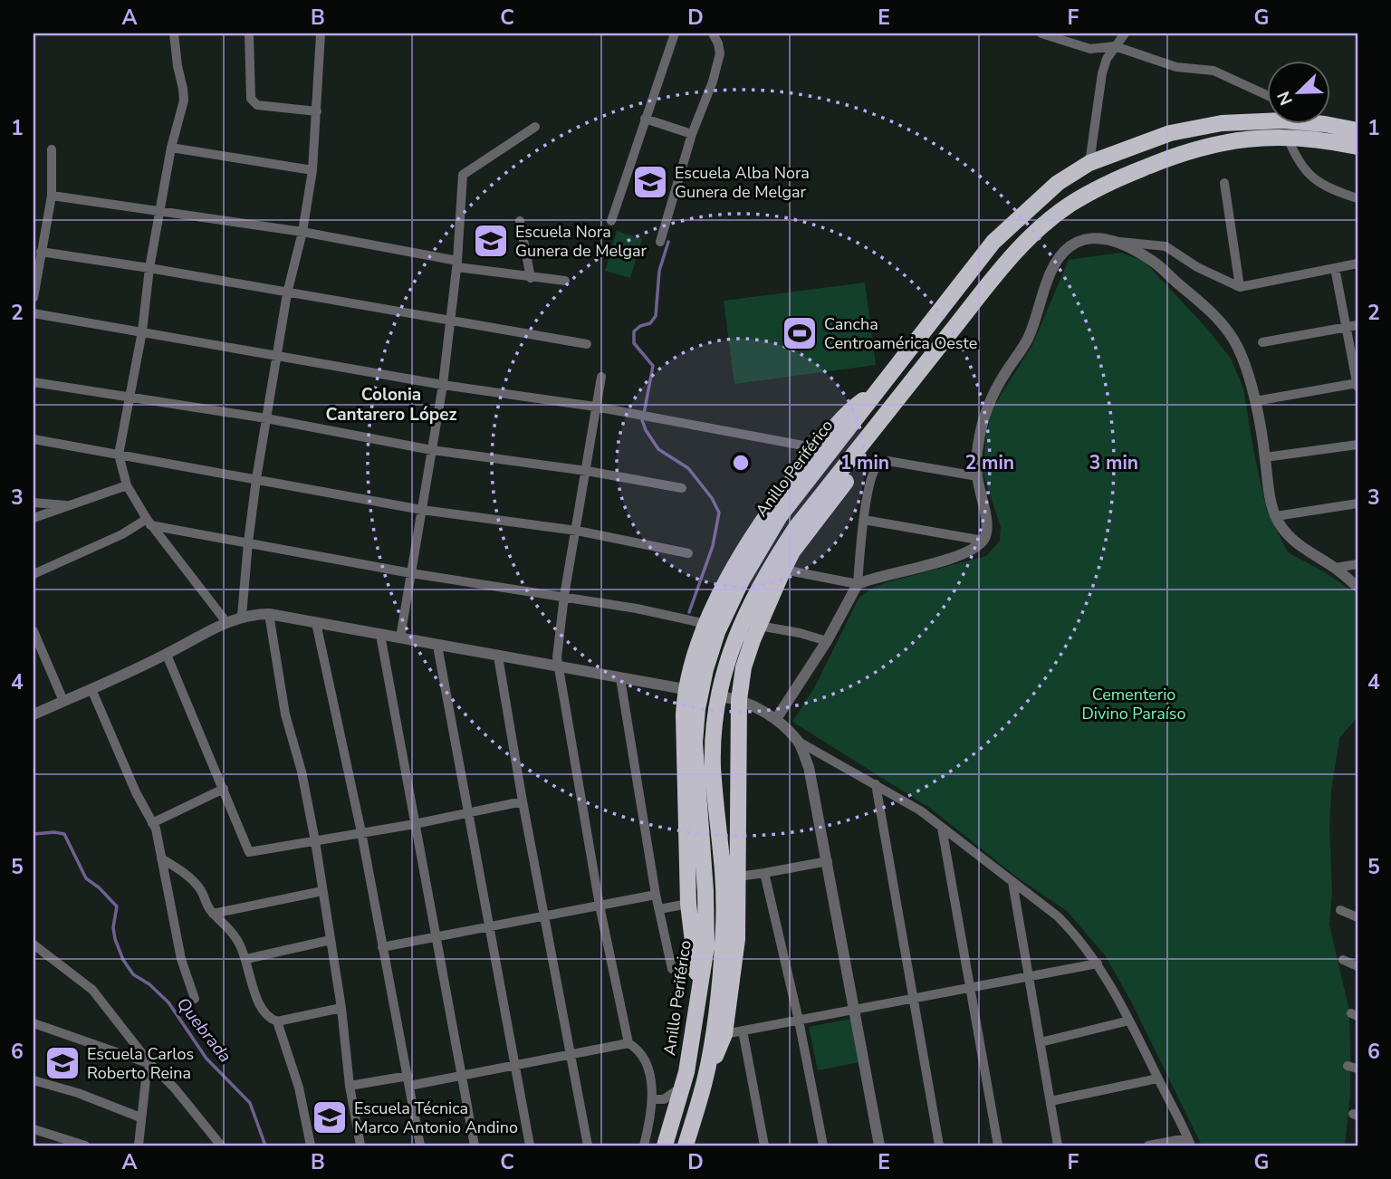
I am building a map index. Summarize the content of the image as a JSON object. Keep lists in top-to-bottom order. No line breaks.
{"streets":{"highway":["Anillo Periférico"]},"districts":["Colonia Cantarero López"],"water":["Quebrada"],"parks":["Cementerio Divino Paraíso"],"places":{"school or university":["Escuela Alba Nora Gunera de Melgar","Escuela Nora Gunera de Melgar","Escuela Carlos Roberto Reina","Escuela Técnica Marco Antonio Andino"],"sports":["Cancha Centroamérica Oeste"]},"north":"bottom left","grid":{"columns":["A","B","C","D","E","F","G"],"rows":["1","2","3","4","5","6"]},"rings":["1 min","2 min","3 min"]}
